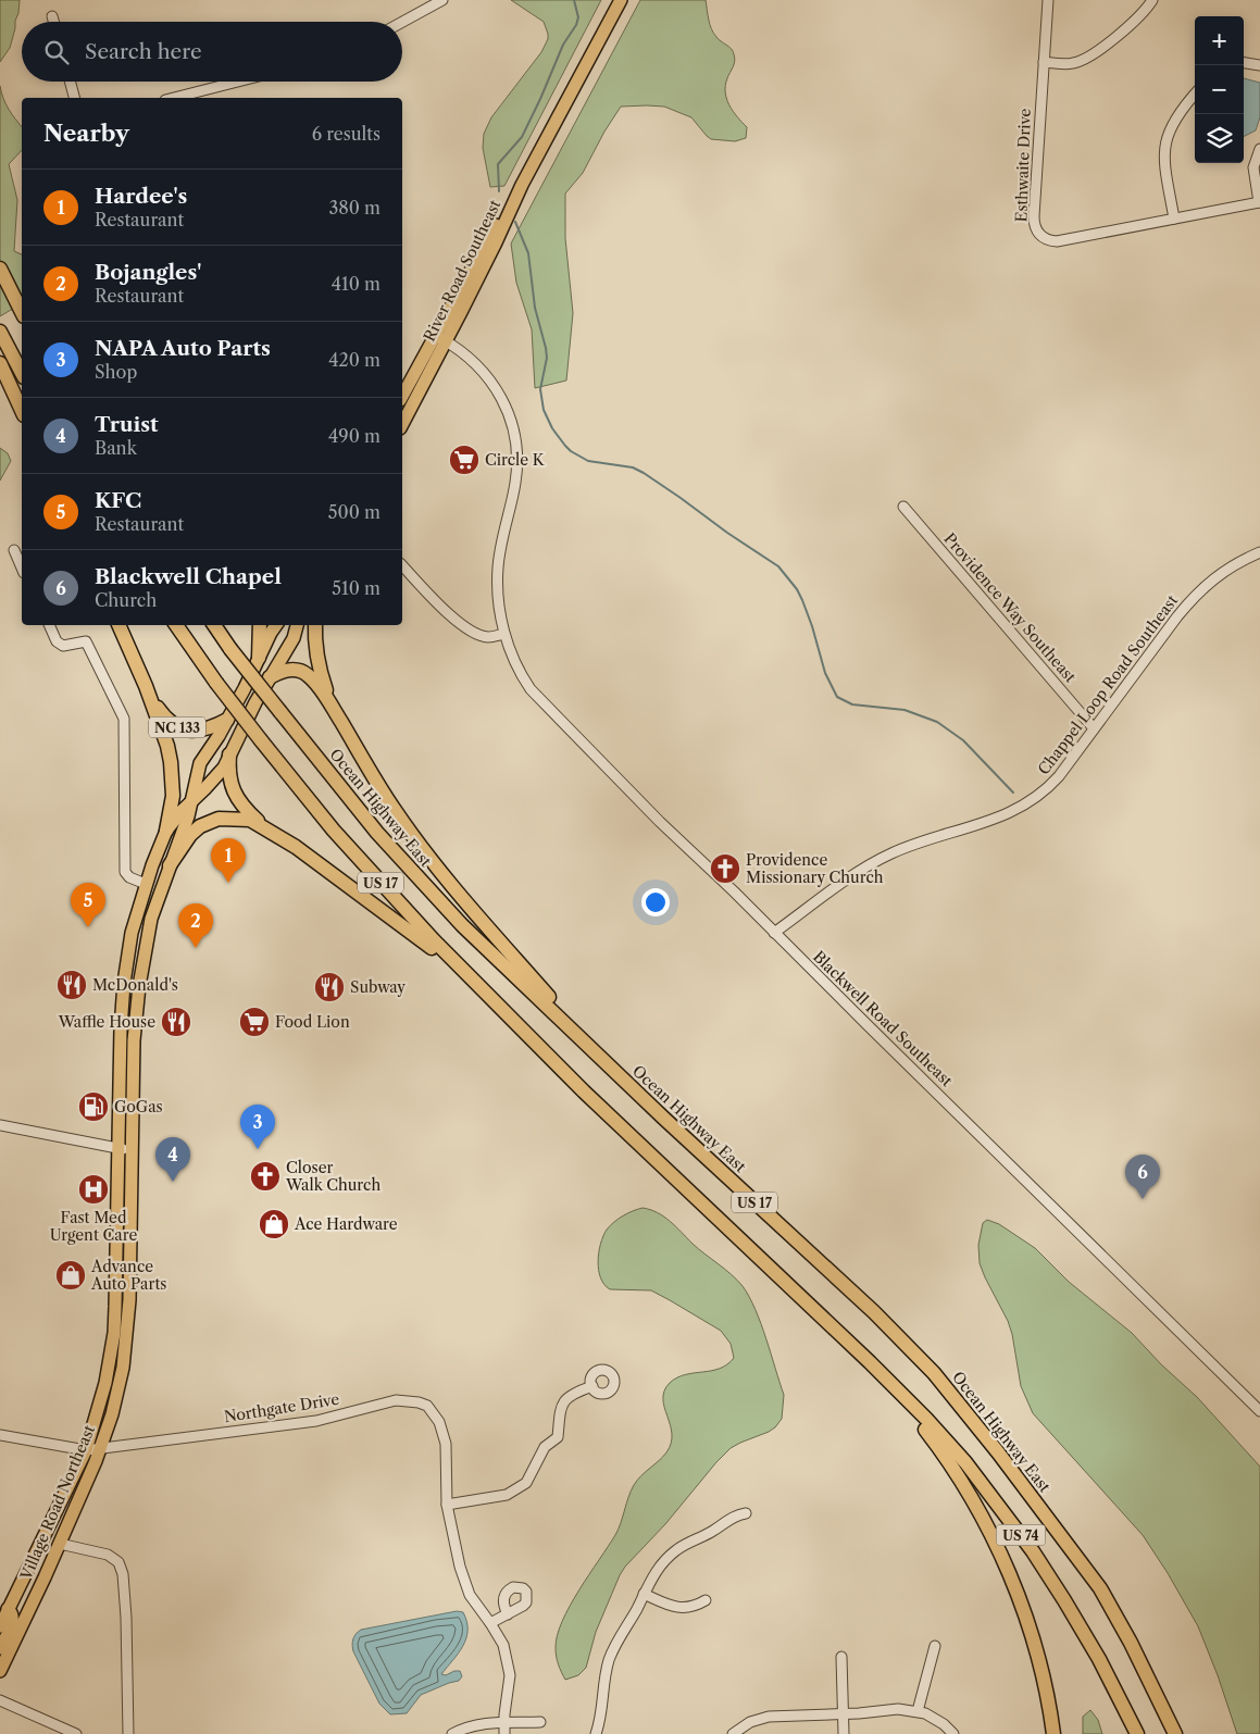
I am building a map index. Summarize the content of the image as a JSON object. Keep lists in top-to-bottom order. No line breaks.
{"streets":{"highway":["NC 133","Ocean Highway East","US 17","US 74"],"main road":["River Road Southeast","Village Road Northeast"],"street":["Esthwaite Drive","Providence Way Southeast","Chappel Loop Road Southeast","Blackwell Road Southeast","Northgate Drive"]},"crossings":[["River Road Southeast","Blackwell Road Southeast"],["Providence Way Southeast","Chappel Loop Road Southeast"],["Chappel Loop Road Southeast","Blackwell Road Southeast"],["US 17","US 74"],["Northgate Drive","Village Road Northeast"]],"places":{"supermarket":["Circle K","Food Lion"],"church":["Providence Missionary Church","Closer Walk Church"],"restaurant":["McDonald's","Subway","Waffle House"],"fuel station":["GoGas"],"hospital":["Fast Med Urgent Care"],"shop":["Ace Hardware","Advance Auto Parts"]},"page":{"map_buttons":["+","−"],"search":"Search here","heading":["Nearby","6 results"],"list":[{"mark":"1","name":"Hardee's","note":"Restaurant","value":"380 m"},{"mark":"2","name":"Bojangles'","note":"Restaurant","value":"410 m"},{"mark":"3","name":"NAPA Auto Parts","note":"Shop","value":"420 m"},{"mark":"4","name":"Truist","note":"Bank","value":"490 m"},{"mark":"5","name":"KFC","note":"Restaurant","value":"500 m"},{"mark":"6","name":"Blackwell Chapel","note":"Church","value":"510 m"}],"pins":["1","5","2","3","4","6"]}}
